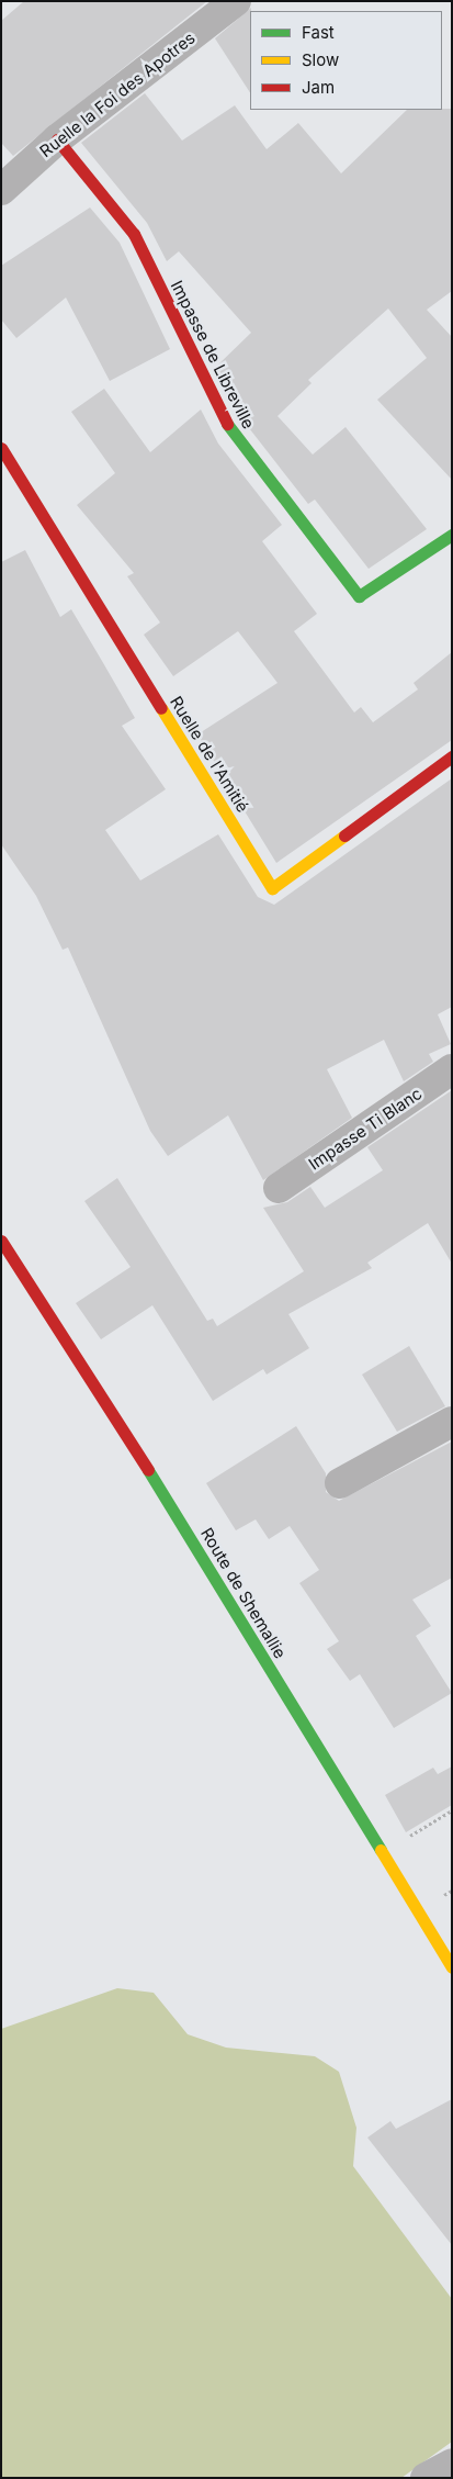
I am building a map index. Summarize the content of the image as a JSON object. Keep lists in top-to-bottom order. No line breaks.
{"streets":{"street":["Ruelle la Foi des Apotres","Impasse de Libreville","Ruelle de l'Amitié","Impasse Ti Blanc","Route de Shemallie"]},"crossings":[["Ruelle la Foi des Apotres","Impasse de Libreville"]],"legend":["Fast","Slow","Jam"]}
